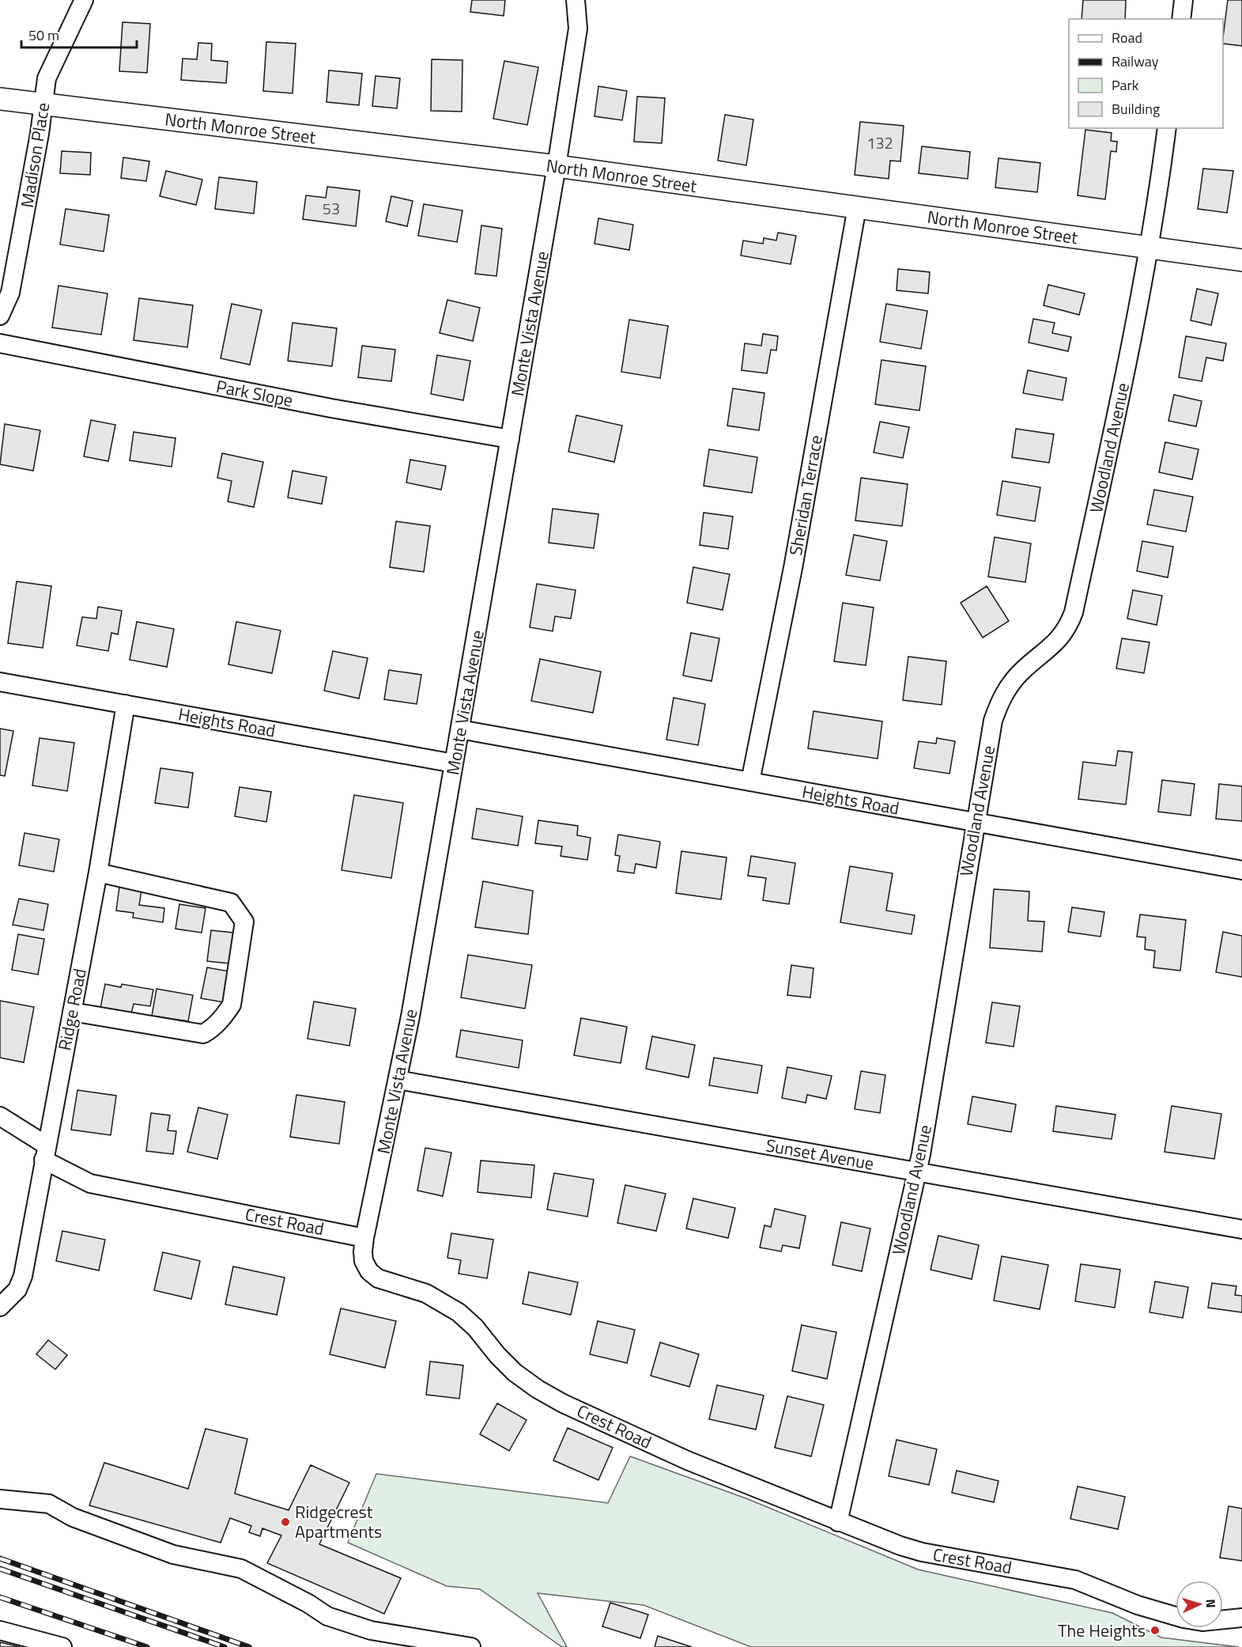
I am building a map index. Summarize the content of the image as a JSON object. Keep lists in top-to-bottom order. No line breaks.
{"streets":{"main road":["North Monroe Street"],"street":["Madison Place","Monte Vista Avenue","Park Slope","Woodland Avenue","Sheridan Terrace","Heights Road","Ridge Road","Sunset Avenue","Crest Road"]},"crossings":[["North Monroe Street","Madison Place"],["North Monroe Street","Monte Vista Avenue"],["North Monroe Street","Woodland Avenue"],["North Monroe Street","Sheridan Terrace"],["Monte Vista Avenue","Park Slope"],["Monte Vista Avenue","Heights Road"],["Monte Vista Avenue","Sunset Avenue"],["Monte Vista Avenue","Crest Road"],["Woodland Avenue","Heights Road"],["Woodland Avenue","Sunset Avenue"],["Woodland Avenue","Crest Road"],["Sheridan Terrace","Heights Road"],["Heights Road","Ridge Road"],["Ridge Road","Crest Road"]],"places":["Ridgecrest Apartments","The Heights"],"house_numbers":["132","53"],"legend":["Road","Railway","Park","Building"],"scale_bar":"50 m","north":"right"}
